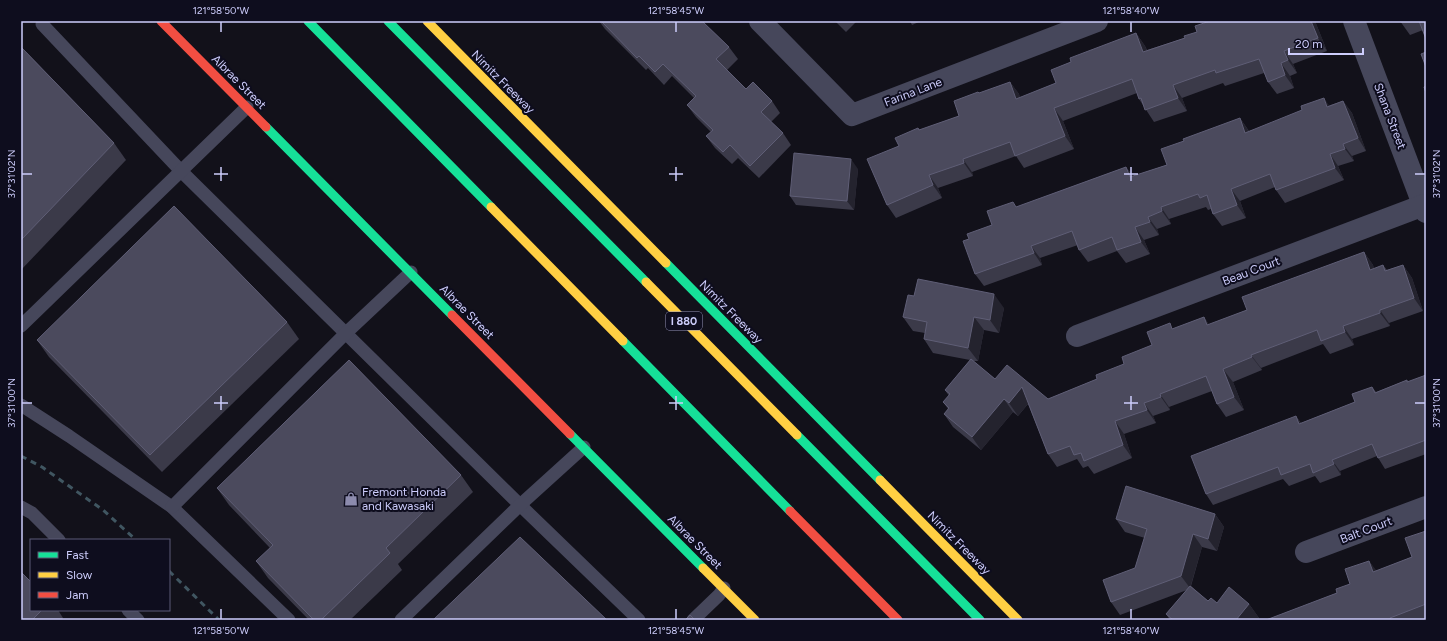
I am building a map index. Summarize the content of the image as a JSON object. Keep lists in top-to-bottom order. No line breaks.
{"streets":{"main road":["Albrae Street","Nimitz Freeway","I 880"],"street":["Farina Lane","Shana Street","Beau Court","Balt Court"]},"crossings":[["Shana Street","Beau Court"]],"places":{"shop":["Fremont Honda and Kawasaki"]},"legend":["Fast","Slow","Jam"],"scale_bar":"20 m","coordinates":["121°58'50\"W","121°58'45\"W","121°58'40\"W","37°31'02\"N","37°31'00\"N"]}
